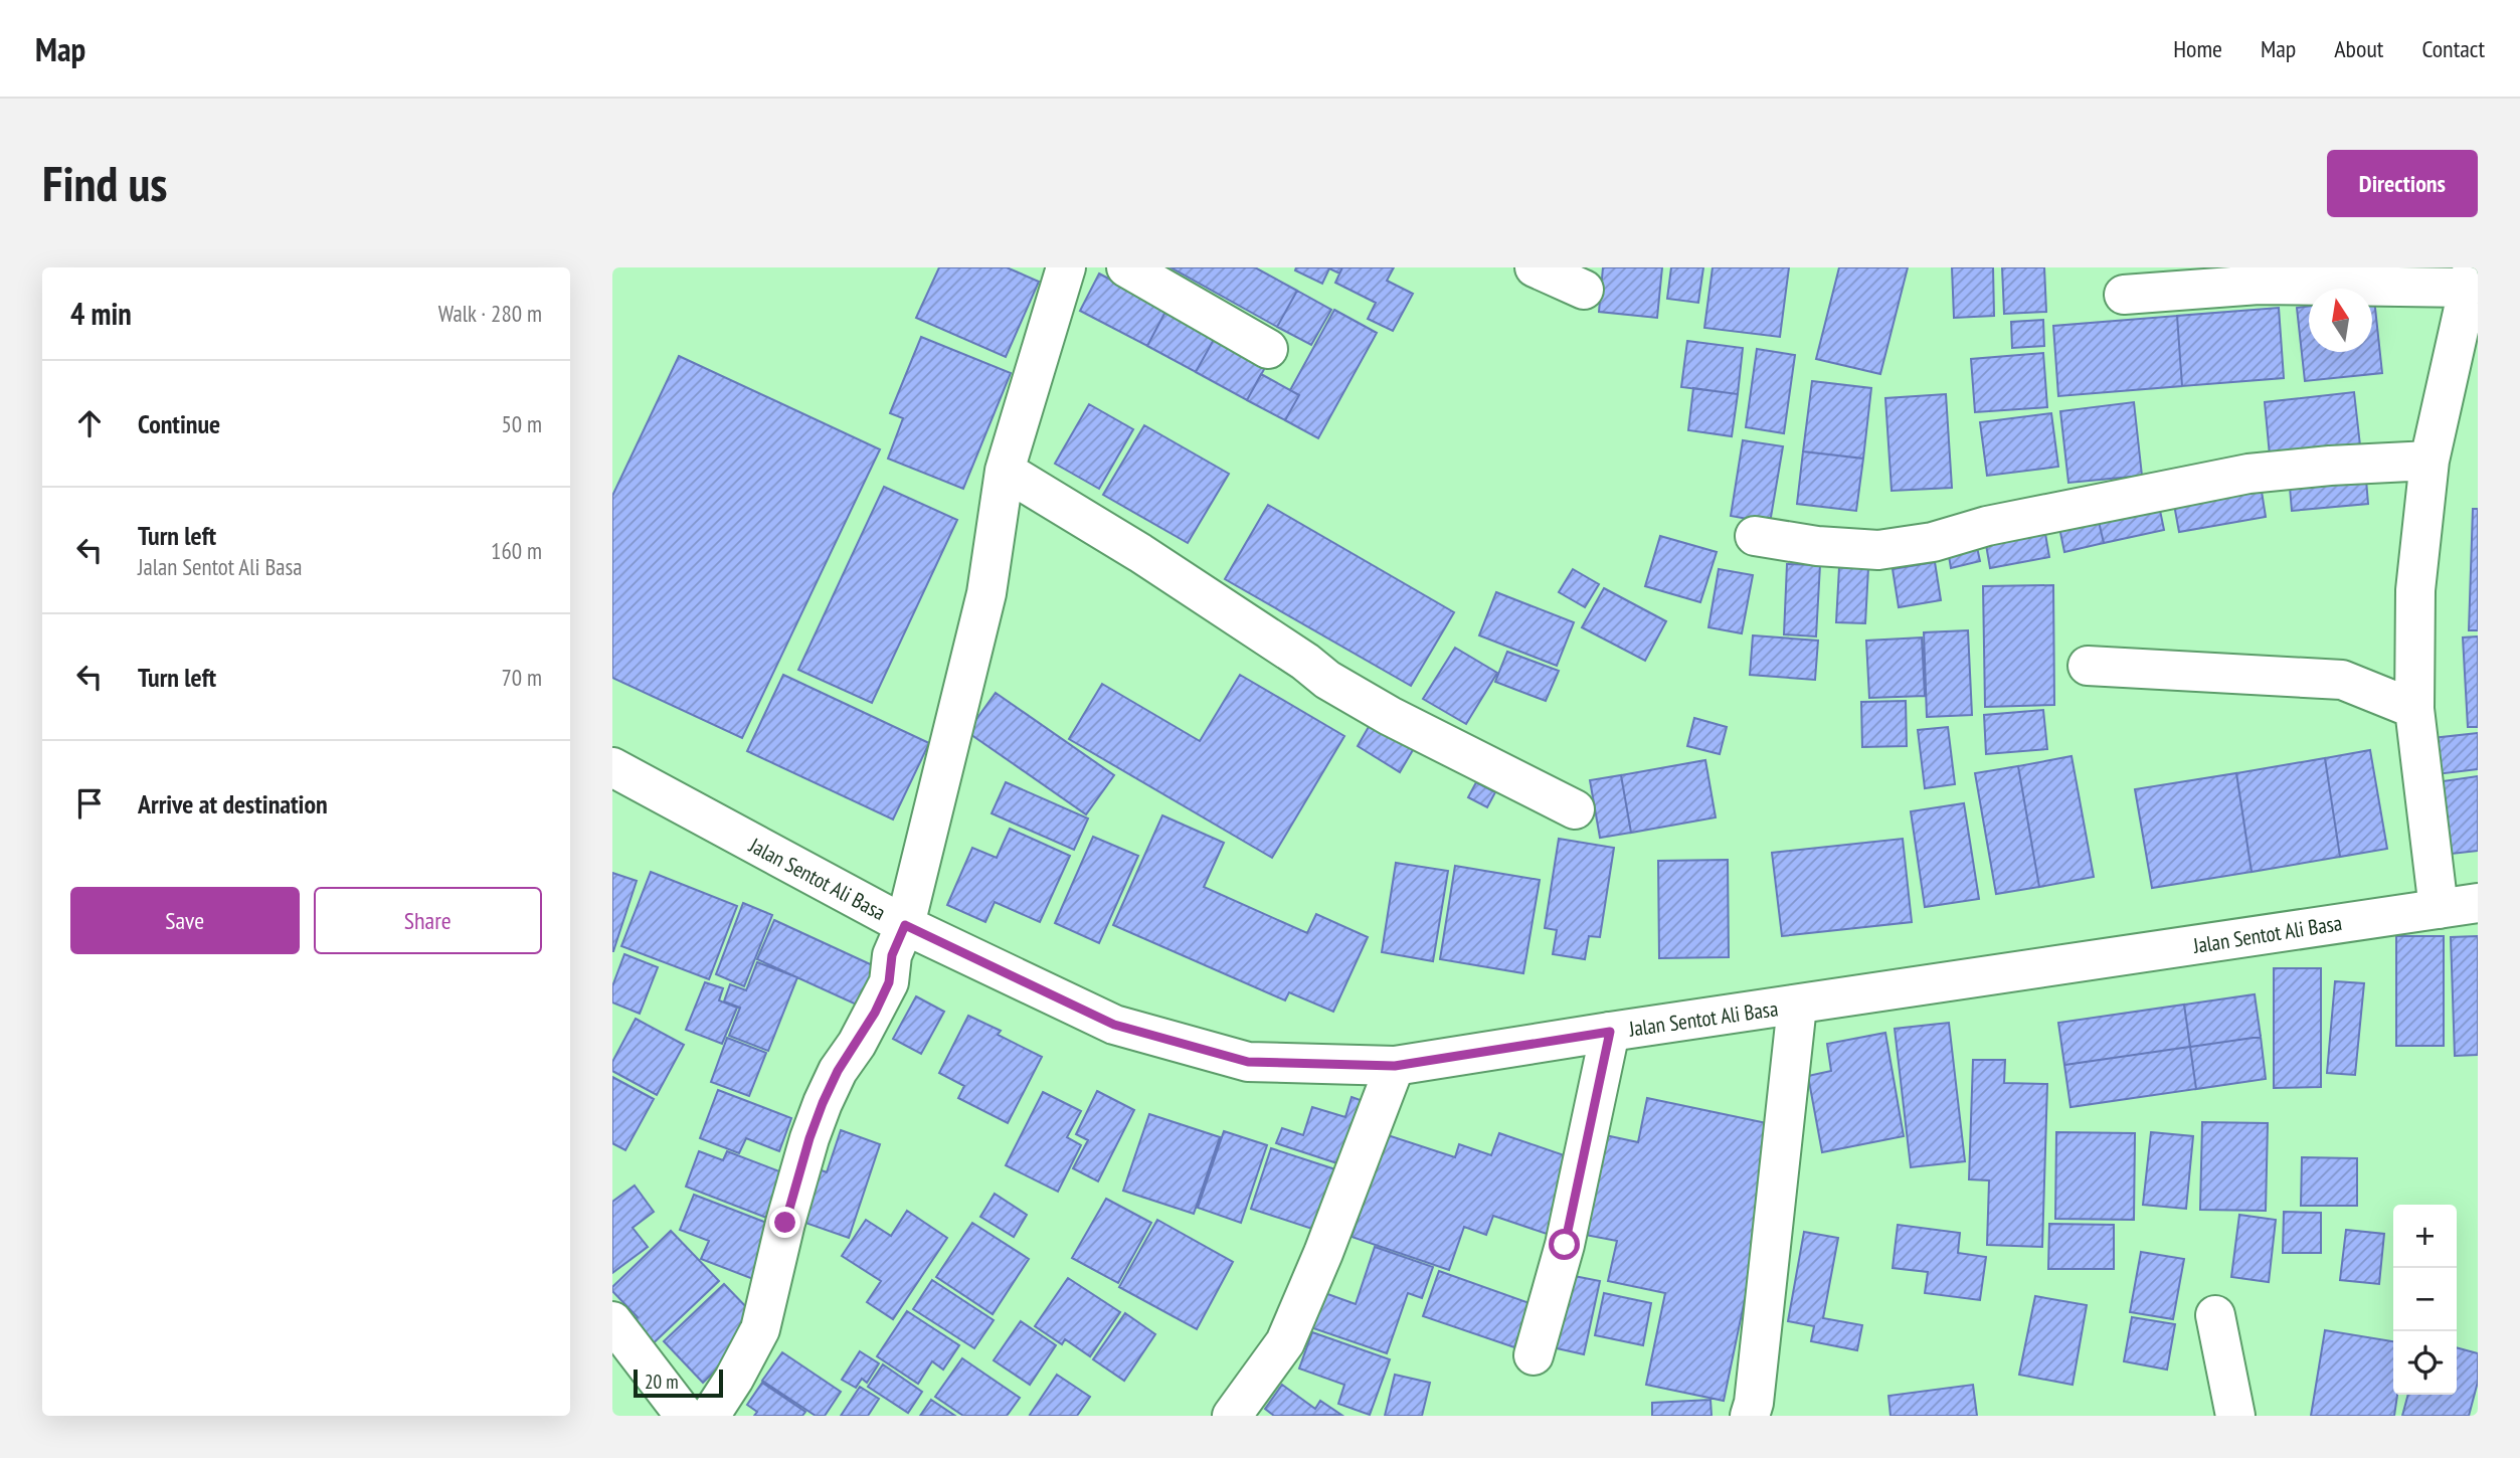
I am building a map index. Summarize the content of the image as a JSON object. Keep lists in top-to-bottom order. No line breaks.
{"streets":{"street":["Jalan Sentot Ali Basa"]},"scale_bar":"20 m","north":"top","page":{"header":"Map","nav":["Home","Map","About","Contact"],"buttons":["Directions",["Save","Share"]],"title":"Find us","heading":["4 min","Walk · 280 m"],"list":[["Continue","50 m"],["Turn left","Jalan Sentot Ali Basa","160 m"],["Turn left","70 m"],"Arrive at destination"],"map_buttons":["+","−"],"scale":"20 m"}}
